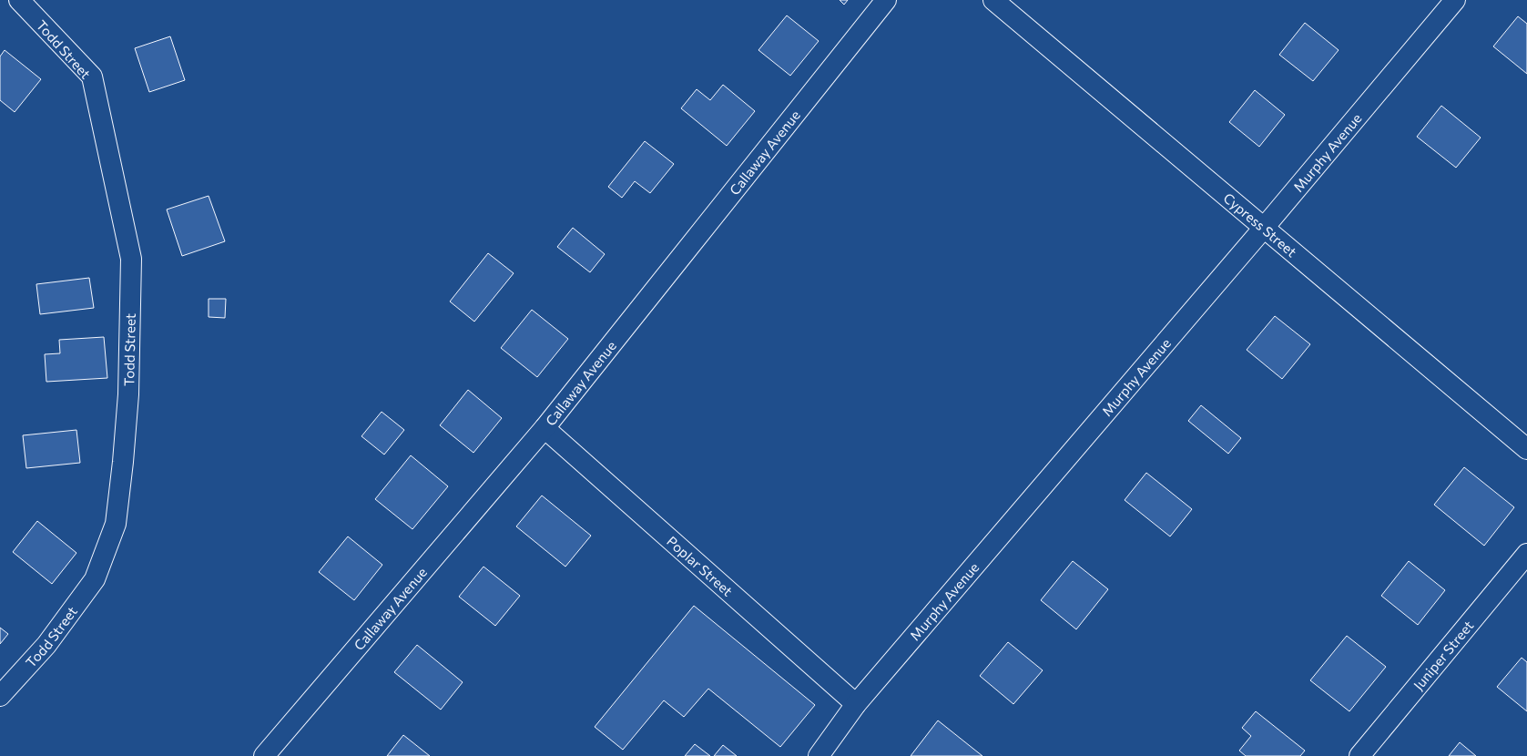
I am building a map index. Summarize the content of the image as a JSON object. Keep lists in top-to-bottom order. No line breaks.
{"streets":{"street":["Todd Street","Callaway Avenue","Murphy Avenue","Cypress Street","Poplar Street","Juniper Street"]},"crossings":[["Callaway Avenue","Poplar Street"],["Murphy Avenue","Cypress Street"],["Murphy Avenue","Poplar Street"]]}
